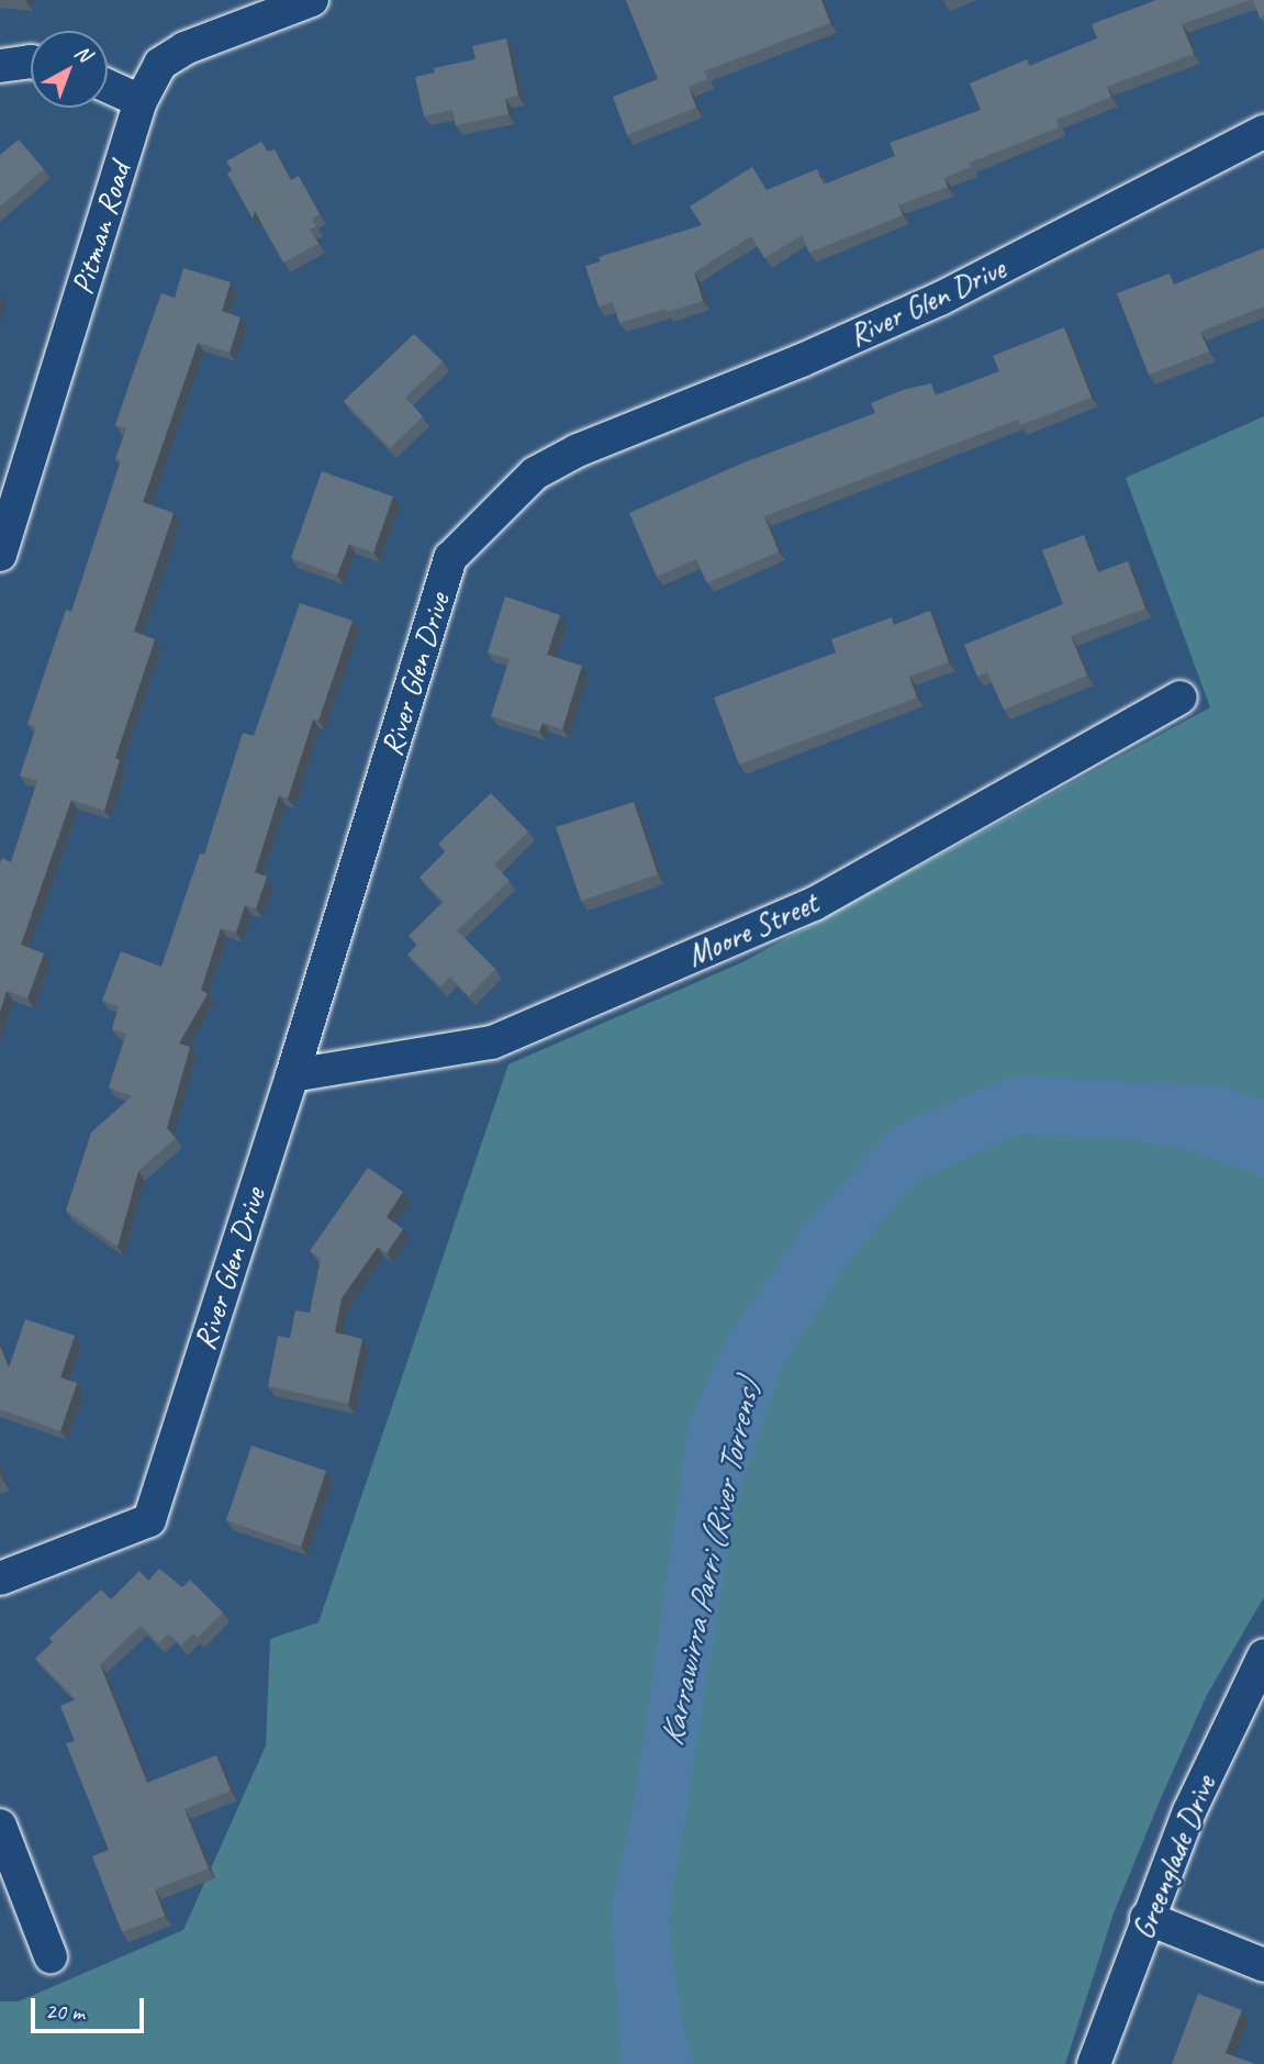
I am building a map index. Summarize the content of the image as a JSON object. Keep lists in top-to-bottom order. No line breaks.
{"streets":{"street":["Pitman Road","River Glen Drive","Moore Street","Greenglade Drive"]},"crossings":[["River Glen Drive","Moore Street"]],"water":["Karrawirra Parri (River Torrens)"],"scale_bar":"20 m","north":"top right"}
